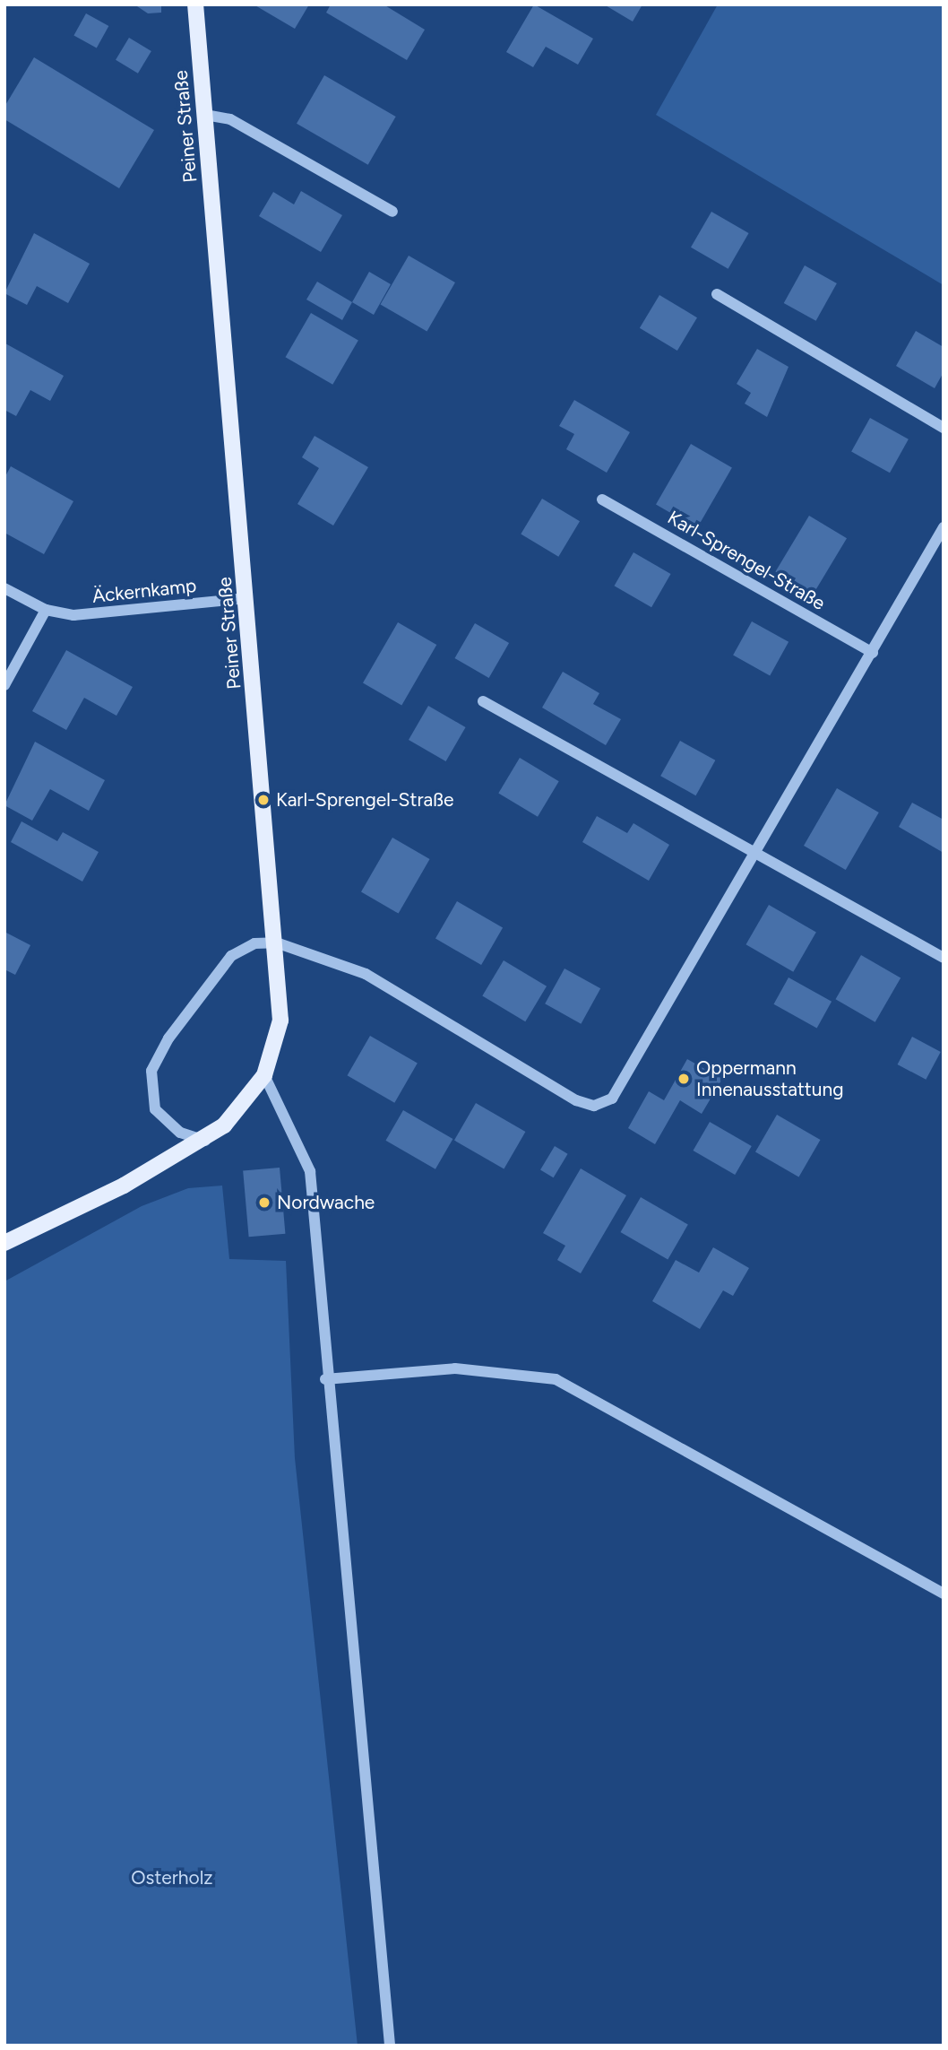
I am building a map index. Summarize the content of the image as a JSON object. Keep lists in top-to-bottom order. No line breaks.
{"streets":{"main road":["Peiner Straße"],"street":["Karl-Sprengel-Straße","Äckernkamp"]},"crossings":[["Peiner Straße","Äckernkamp"]],"parks":["Osterholz"],"places":["Karl-Sprengel-Straße","Oppermann Innenausstattung","Nordwache"]}
